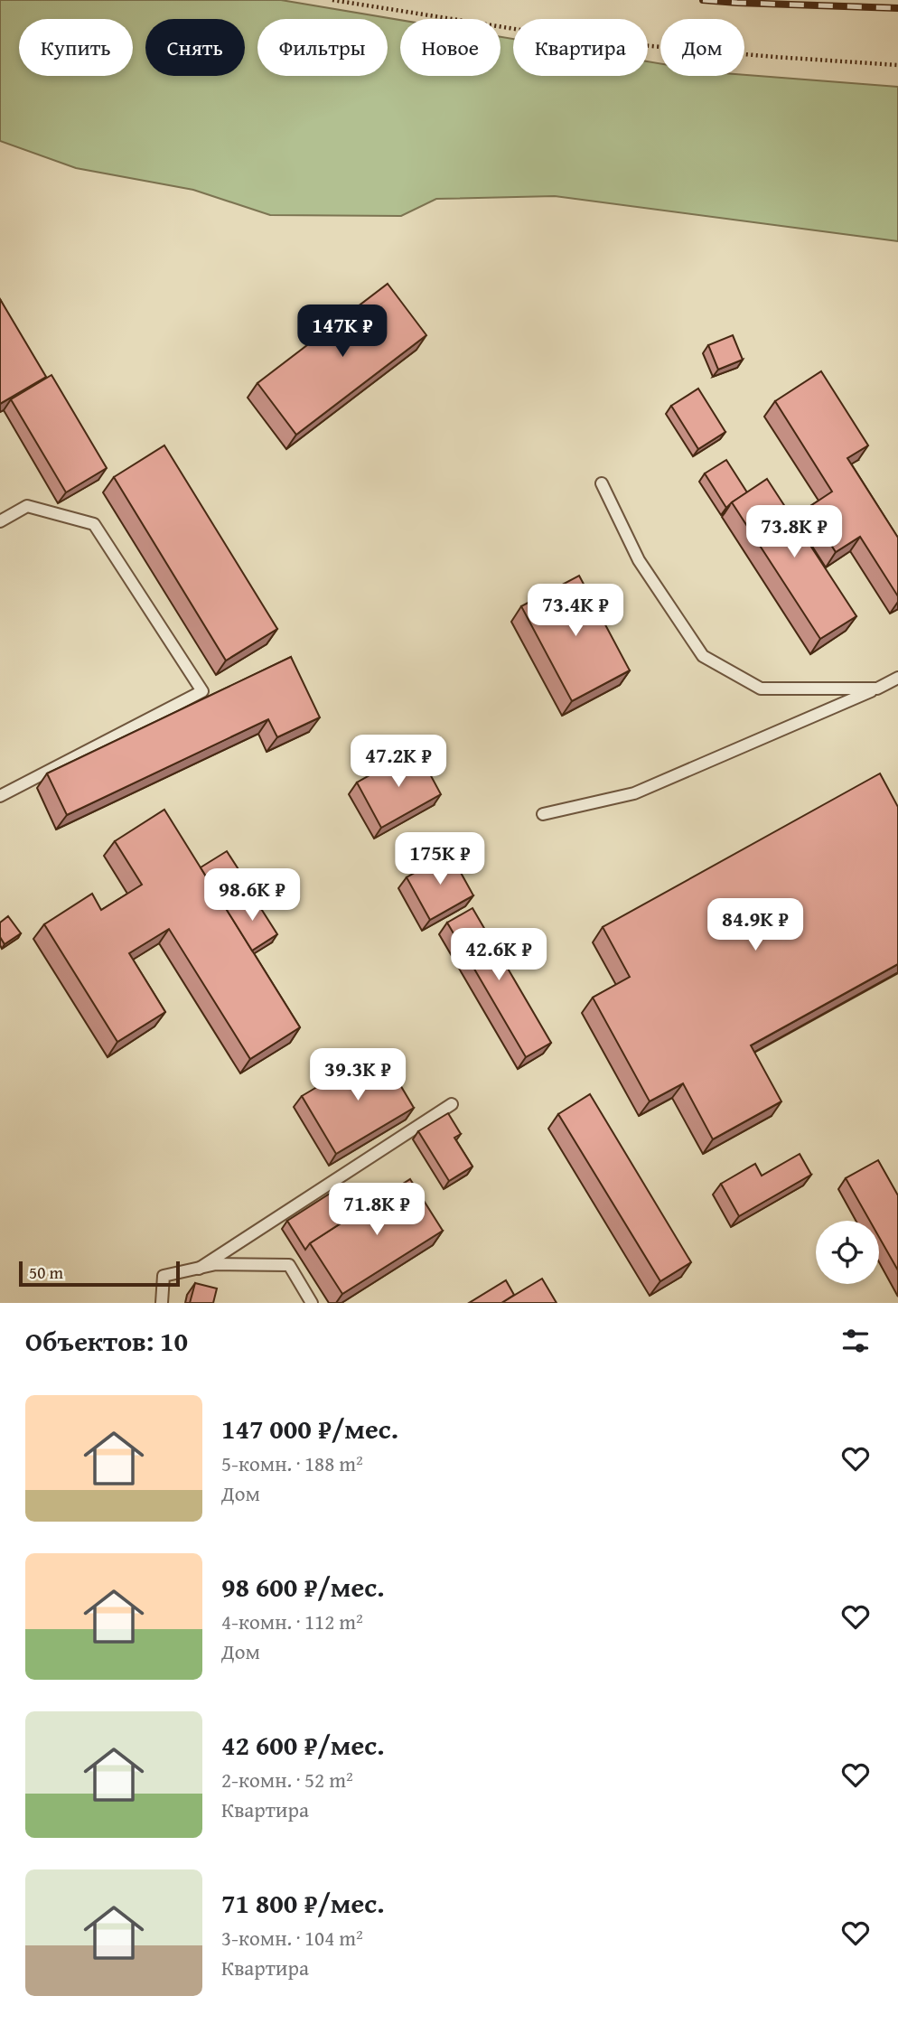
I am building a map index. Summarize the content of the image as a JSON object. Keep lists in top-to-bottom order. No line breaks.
{"scale_bar":"50 m","page":{"chip":["Купить","Снять","Фильтры","Новое","Квартира","Дом"],"price":["147K ₽","73.8K ₽","73.4K ₽","47.2K ₽","175K ₽","98.6K ₽","84.9K ₽","42.6K ₽","39.3K ₽","71.8K ₽"],"scale":"50 m","heading":"Объектов: 10","list":[{"name":"147 000 ₽/мес.","note":"5-комн. · 188 m² · Дом"},{"name":"98 600 ₽/мес.","note":"4-комн. · 112 m² · Дом"},{"name":"42 600 ₽/мес.","note":"2-комн. · 52 m² · Квартира"},{"name":"71 800 ₽/мес.","note":"3-комн. · 104 m² · Квартира"}]}}
